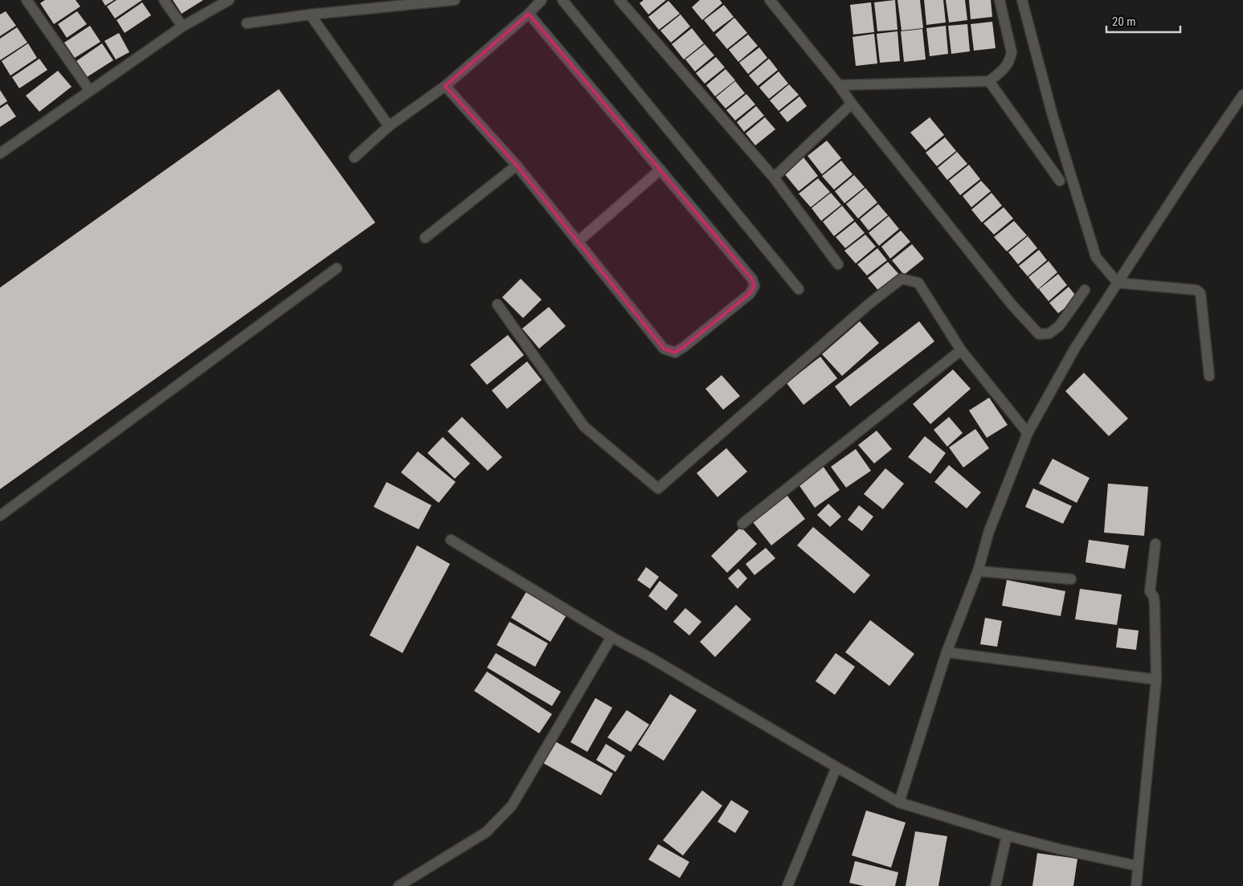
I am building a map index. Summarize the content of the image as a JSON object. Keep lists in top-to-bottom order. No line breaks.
{"scale_bar":"20 m"}
